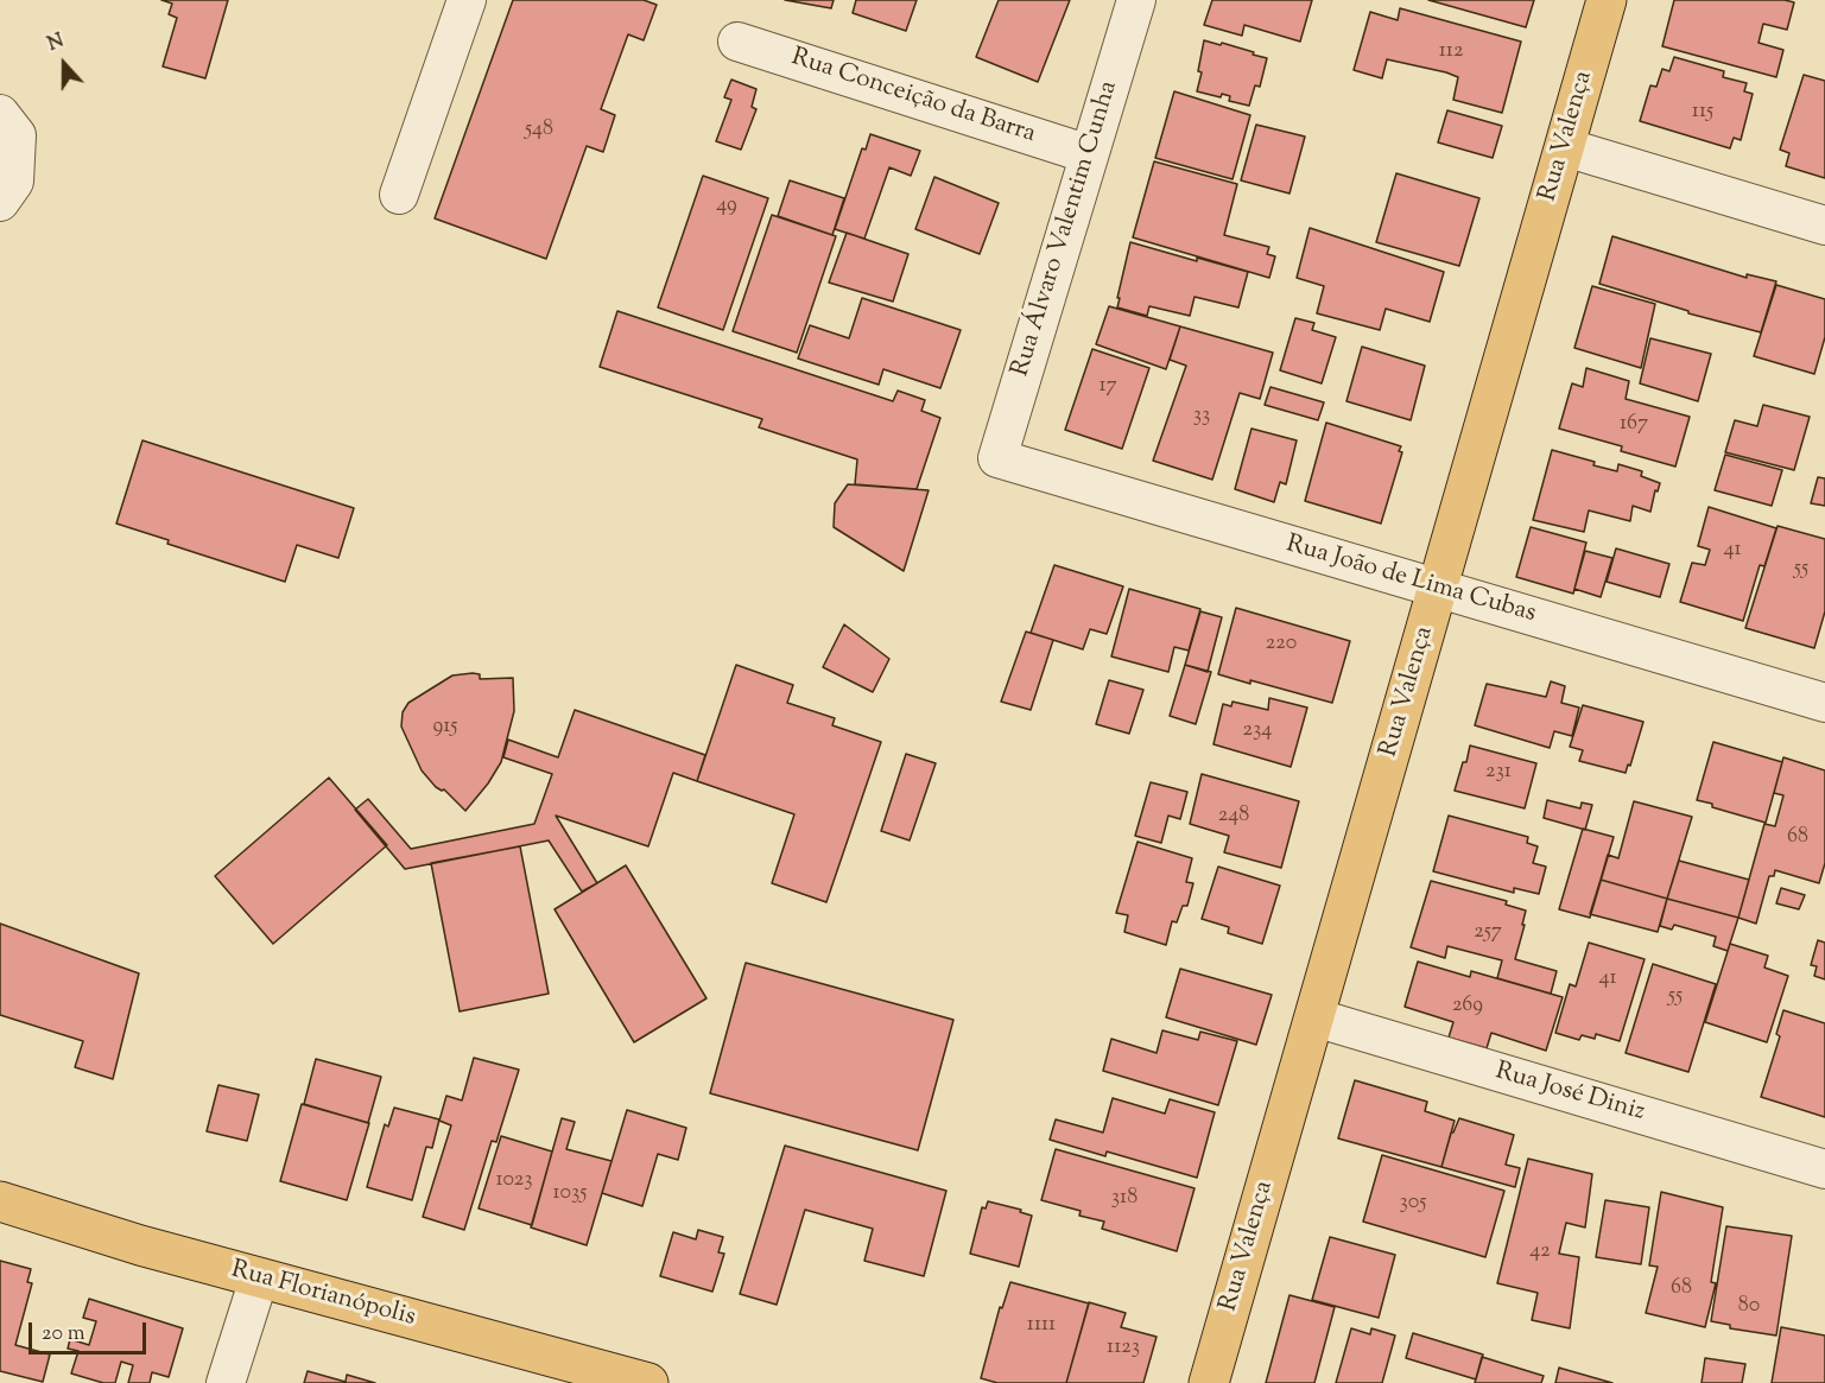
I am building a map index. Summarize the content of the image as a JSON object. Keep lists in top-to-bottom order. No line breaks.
{"streets":{"main road":["Rua Valença","Rua Florianópolis"],"street":["Rua Conceição da Barra","Rua Álvaro Valentim Cunha","Rua João de Lima Cubas","Rua José Diniz"]},"crossings":[["Rua Conceição da Barra","Rua Álvaro Valentim Cunha"],["Rua Valença","Rua João de Lima Cubas"],["Rua Valença","Rua José Diniz"],["Rua Álvaro Valentim Cunha","Rua João de Lima Cubas"]],"house_numbers":["112","115","548","49","17","33","167","41","55","220","915","234","231","248","68","257","41","55","269","1023","1035","318","305","42","68","80","1111","1123"],"scale_bar":"20 m","north":"top"}
